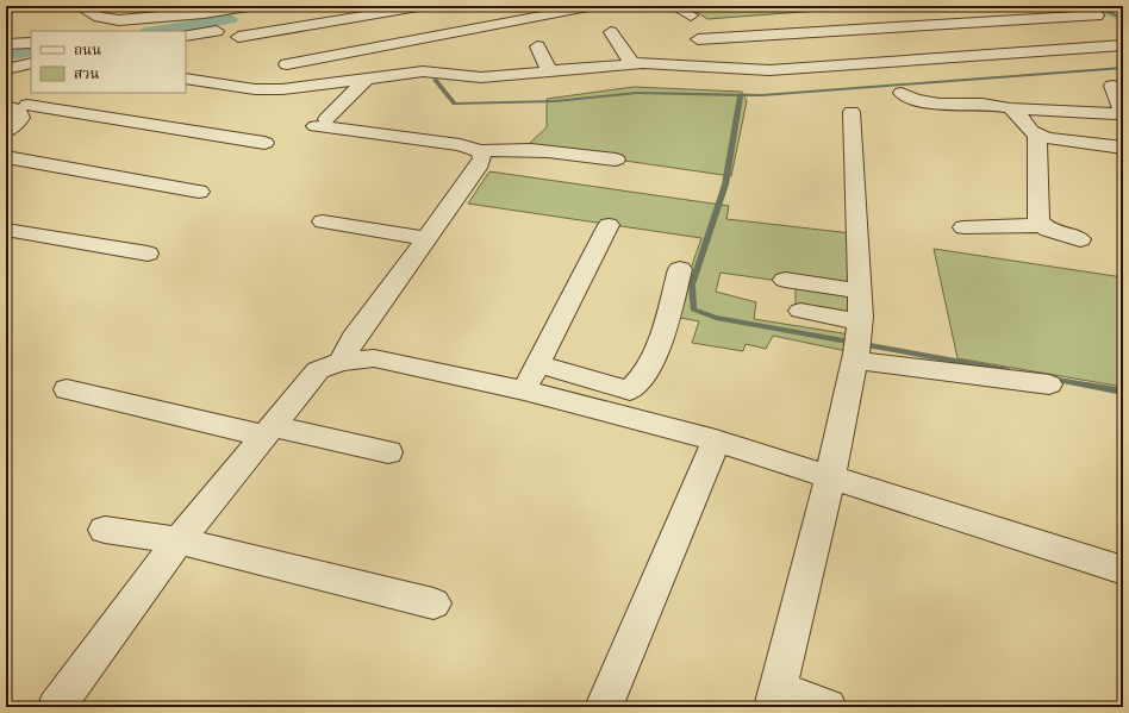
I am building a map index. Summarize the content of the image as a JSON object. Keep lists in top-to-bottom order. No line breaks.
{"legend":["ถนน","สวน"]}
